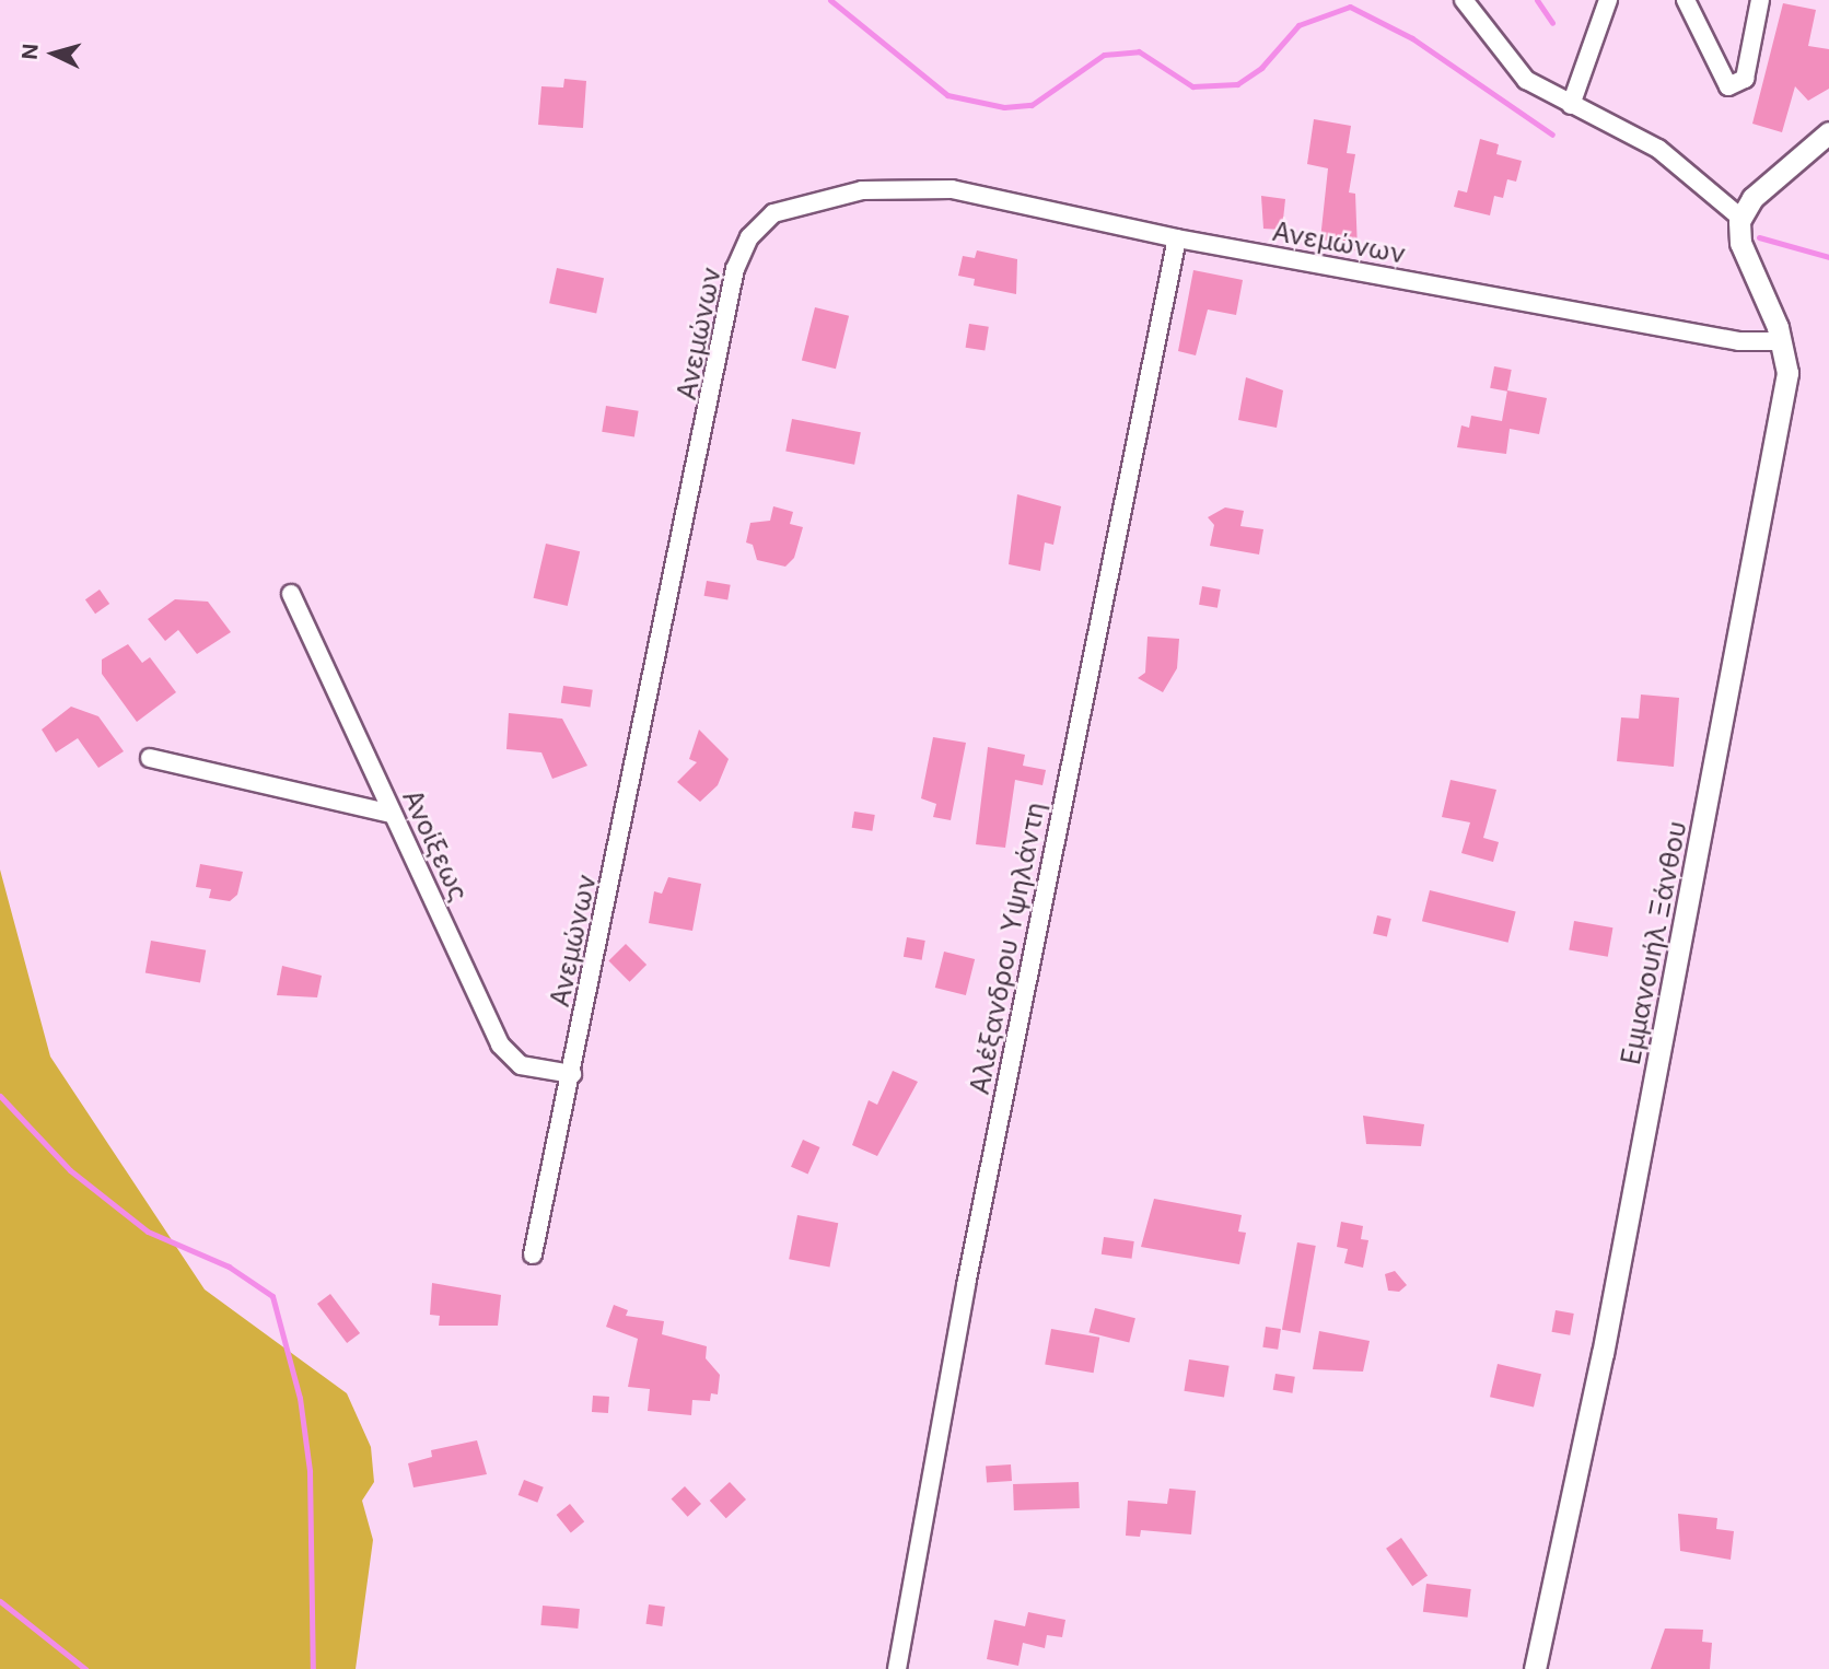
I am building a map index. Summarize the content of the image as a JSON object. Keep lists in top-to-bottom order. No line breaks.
{"streets":{"street":["Ανεμώνων","Ανοίξεως","Εμμανουήλ Ξάνθου","Αλέξανδρου Υψηλάντη"]},"crossings":[["Ανεμώνων","Ανοίξεως"],["Ανεμώνων","Εμμανουήλ Ξάνθου"],["Ανεμώνων","Αλέξανδρου Υψηλάντη"]],"north":"left"}
